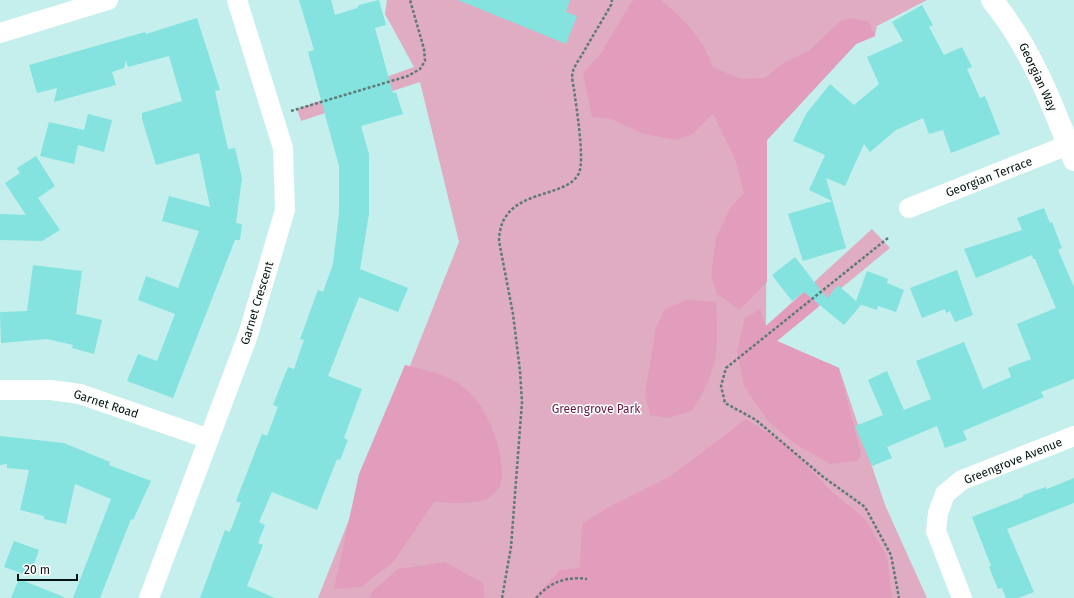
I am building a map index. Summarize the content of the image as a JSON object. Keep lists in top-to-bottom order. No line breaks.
{"streets":{"street":["Georgian Way","Georgian Terrace","Garnet Crescent","Garnet Road","Greengrove Avenue"]},"crossings":[["Georgian Way","Georgian Terrace"],["Garnet Crescent","Garnet Road"]],"parks":["Greengrove Park"],"scale_bar":"20 m"}
